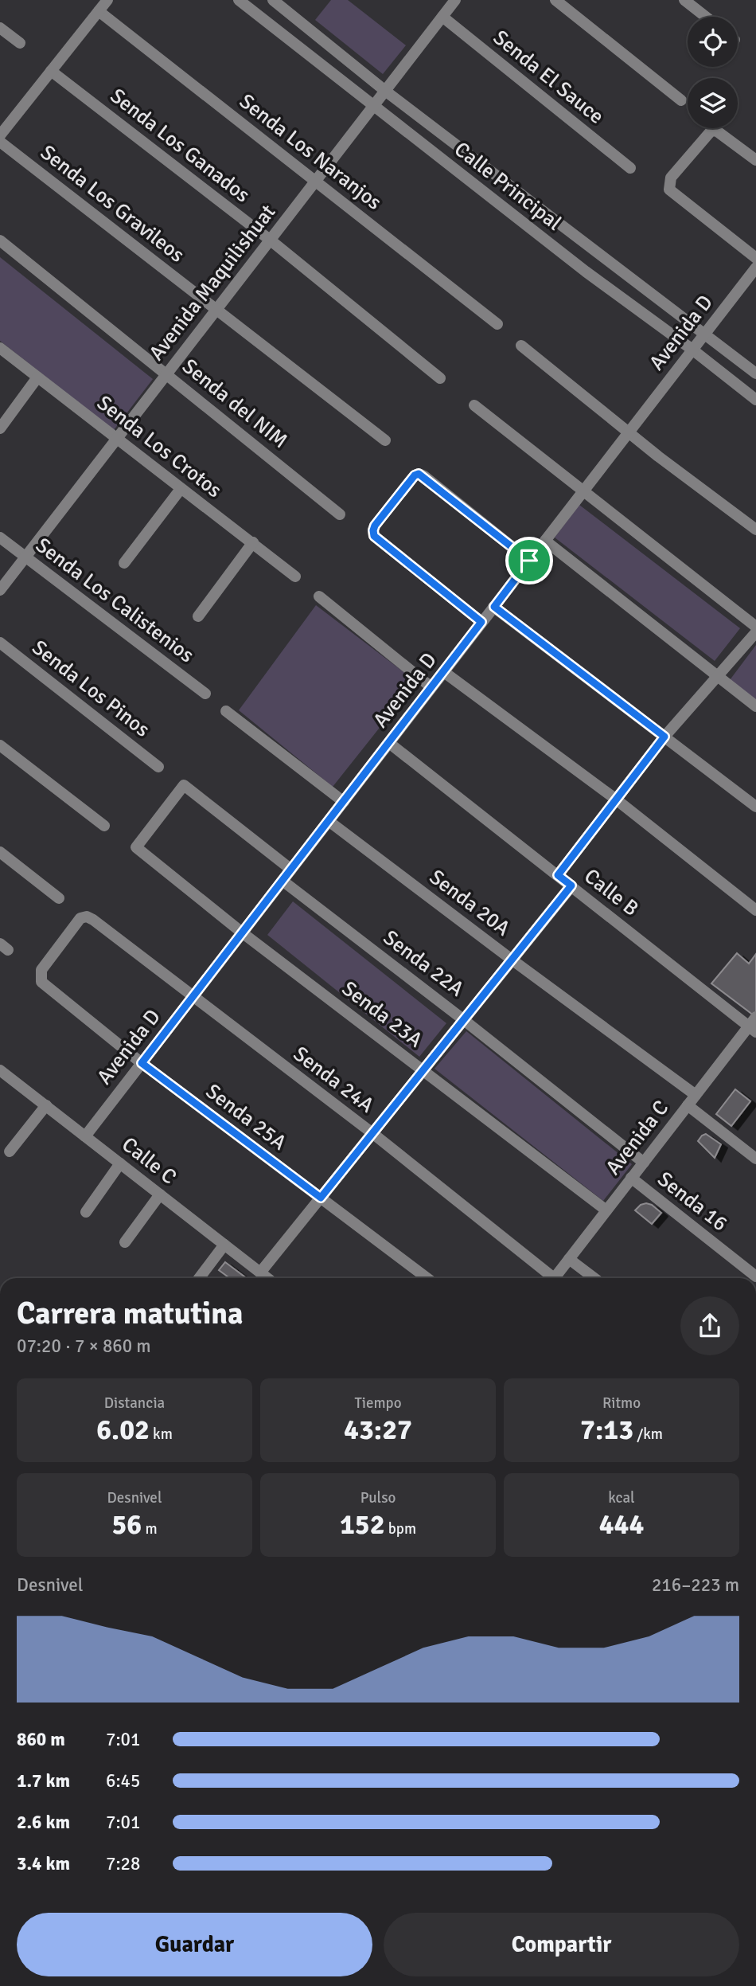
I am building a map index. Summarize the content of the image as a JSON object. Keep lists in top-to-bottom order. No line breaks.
{"streets":{"street":["Senda El Sauce","Senda Los Ganados","Senda Los Naranjos","Calle Principal","Senda Los Gravileos","Avenida Maquilishuat","Avenida D","Senda del NIM","Senda Los Crotos","Senda Los Calistenios","Senda Los Pinos","Calle B","Senda 20A","Senda 22A","Senda 23A","Senda 24A","Senda 25A","Avenida C","Calle C","Senda 16"]},"crossings":[["Senda El Sauce","Avenida Maquilishuat"],["Senda Los Ganados","Avenida Maquilishuat"],["Senda Los Naranjos","Avenida Maquilishuat"],["Calle Principal","Avenida Maquilishuat"],["Calle Principal","Avenida D"],["Senda Los Gravileos","Avenida Maquilishuat"],["Avenida Maquilishuat","Senda del NIM"],["Avenida Maquilishuat","Senda Los Crotos"],["Avenida Maquilishuat","Senda Los Calistenios"],["Avenida D","Calle B"],["Avenida D","Senda 20A"],["Avenida D","Senda 22A"],["Avenida D","Senda 23A"],["Avenida D","Senda 24A"],["Avenida D","Senda 25A"],["Avenida D","Calle C"],["Calle B","Avenida C"],["Senda 20A","Avenida C"],["Senda 22A","Avenida C"],["Senda 23A","Avenida C"],["Senda 24A","Senda 25A"],["Avenida C","Senda 16"]],"page":{"heading":["Carrera matutina","07:20 · 7 × 860 m"],"stats":[["Distancia","6.02 km"],["Tiempo","43:27"],["Ritmo","7:13 /km"],["Desnivel","56 m"],["Pulso","152 bpm"],["kcal","444"]],"chart":["Desnivel","216–223 m"],"list":[{"name":"860 m","note":"7:01"},{"name":"1.7 km","note":"6:45"},{"name":"2.6 km","note":"7:01"},{"name":"3.4 km","note":"7:28"}],"buttons":["Guardar","Compartir"]}}
